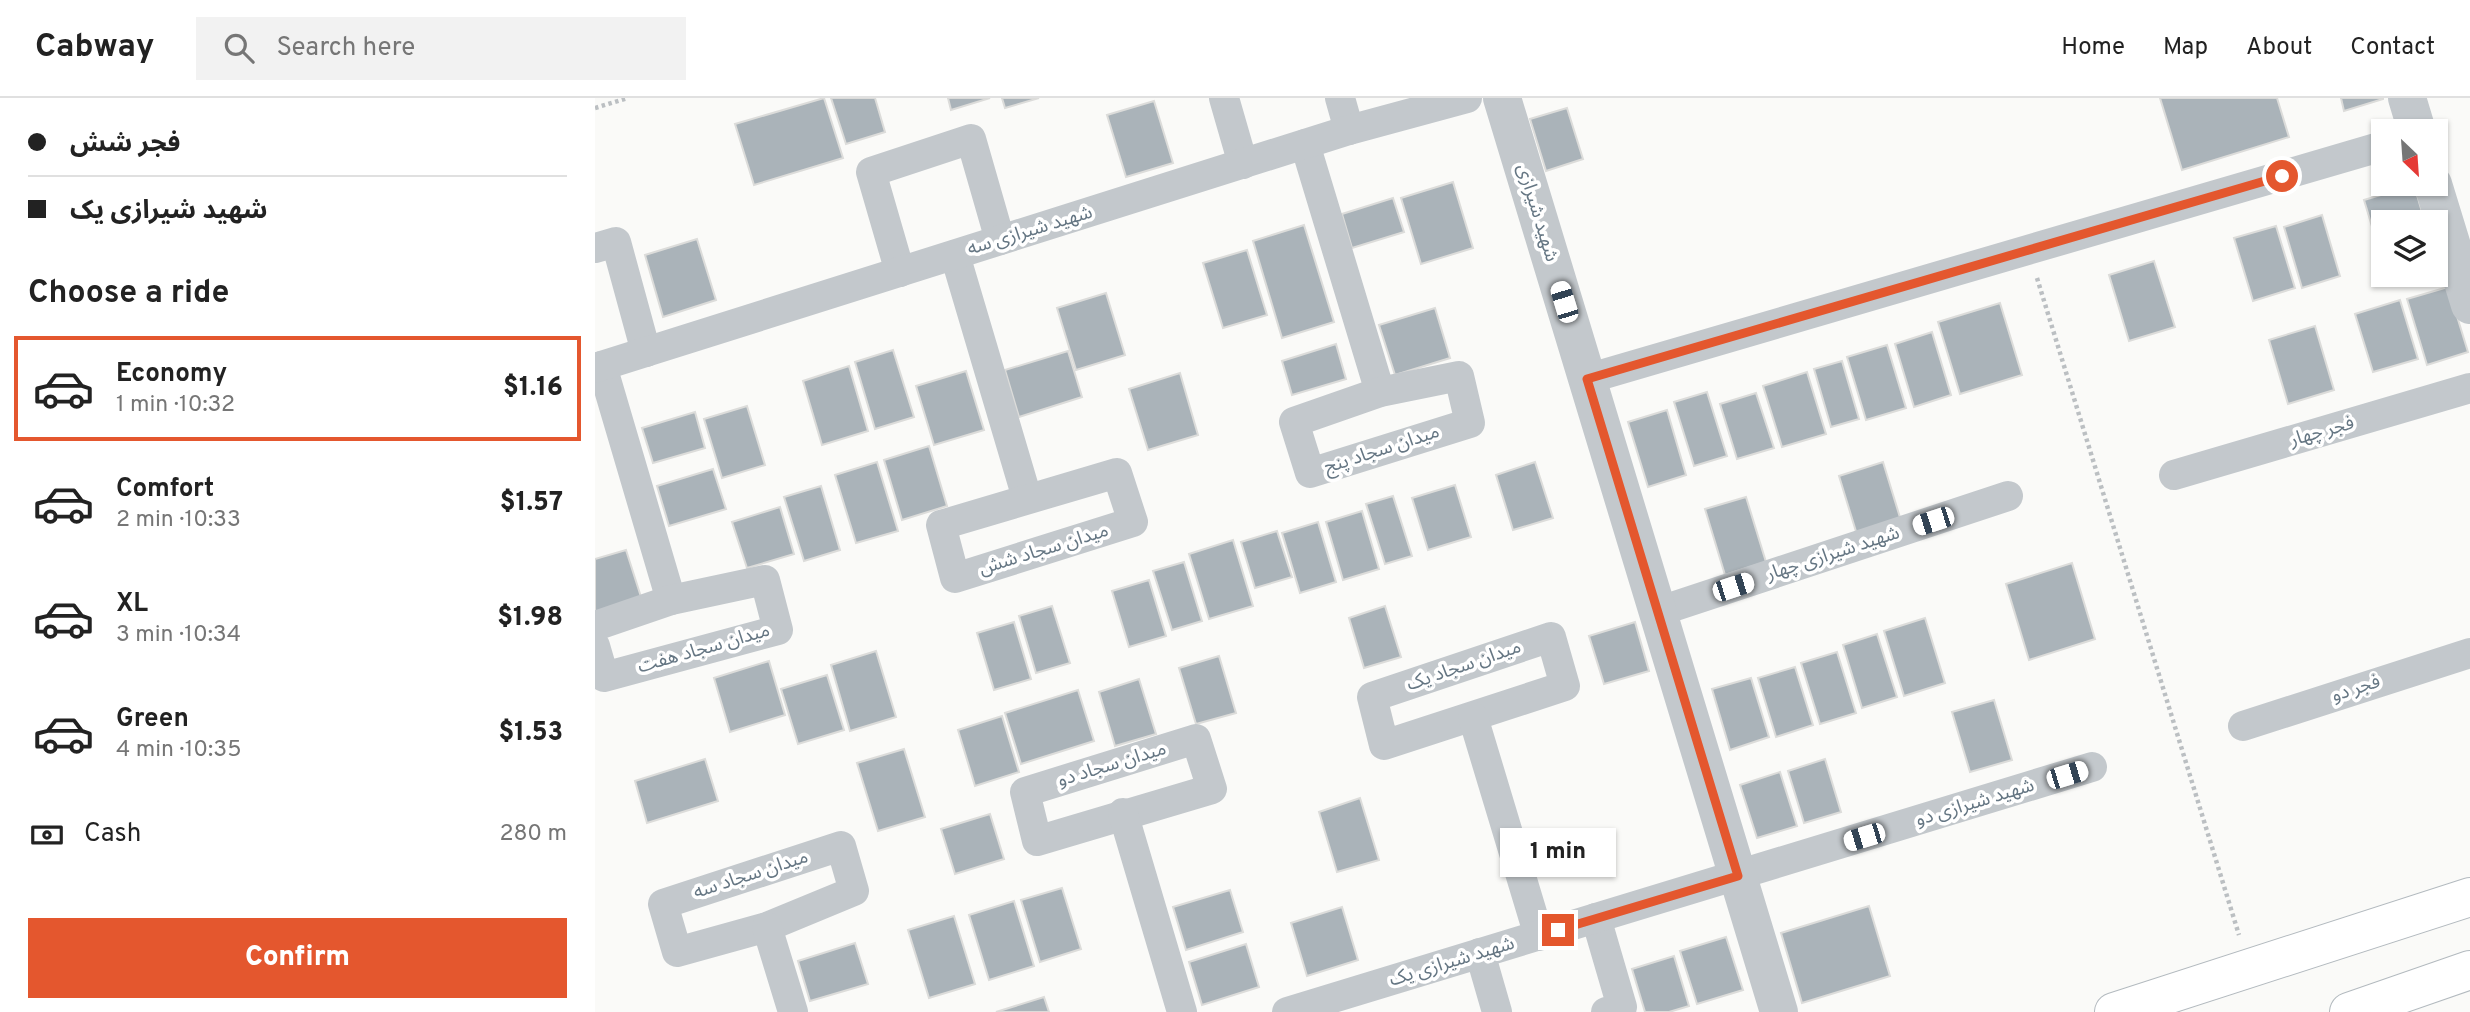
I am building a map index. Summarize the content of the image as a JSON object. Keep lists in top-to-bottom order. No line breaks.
{"streets":{"street":["شهید شیرازی","شهید شیرازی سه","فجر چهار","میدان سجاد پنج","میدان سجاد شش","شهید شیرازی چهار","میدان سجاد هفت","میدان سجاد یک","فجر دو","میدان سجاد دو","شهید شیرازی دو","میدان سجاد سه","شهید شیرازی یک"]},"crossings":[["شهید شیرازی","شهید شیرازی چهار"],["شهید شیرازی","شهید شیرازی دو"],["شهید شیرازی","شهید شیرازی یک"],["شهید شیرازی دو","شهید شیرازی یک"]],"north":"bottom right","page":{"header":"Cabway","search":"Search here","nav":["Home","Map","About","Contact"],"banner":["فجر شش","شهید شیرازی یک"],"heading":"Choose a ride","list":[{"name":"Economy","note":"1 min · 10:32","value":"$1.16"},{"name":"Comfort","note":"2 min · 10:33","value":"$1.57"},{"name":"XL","note":"3 min · 10:34","value":"$1.98"},{"name":"Green","note":"4 min · 10:35","value":"$1.53"}],"pay":["Cash","280 m"],"bubble":"1 min","buttons":"Confirm"}}
